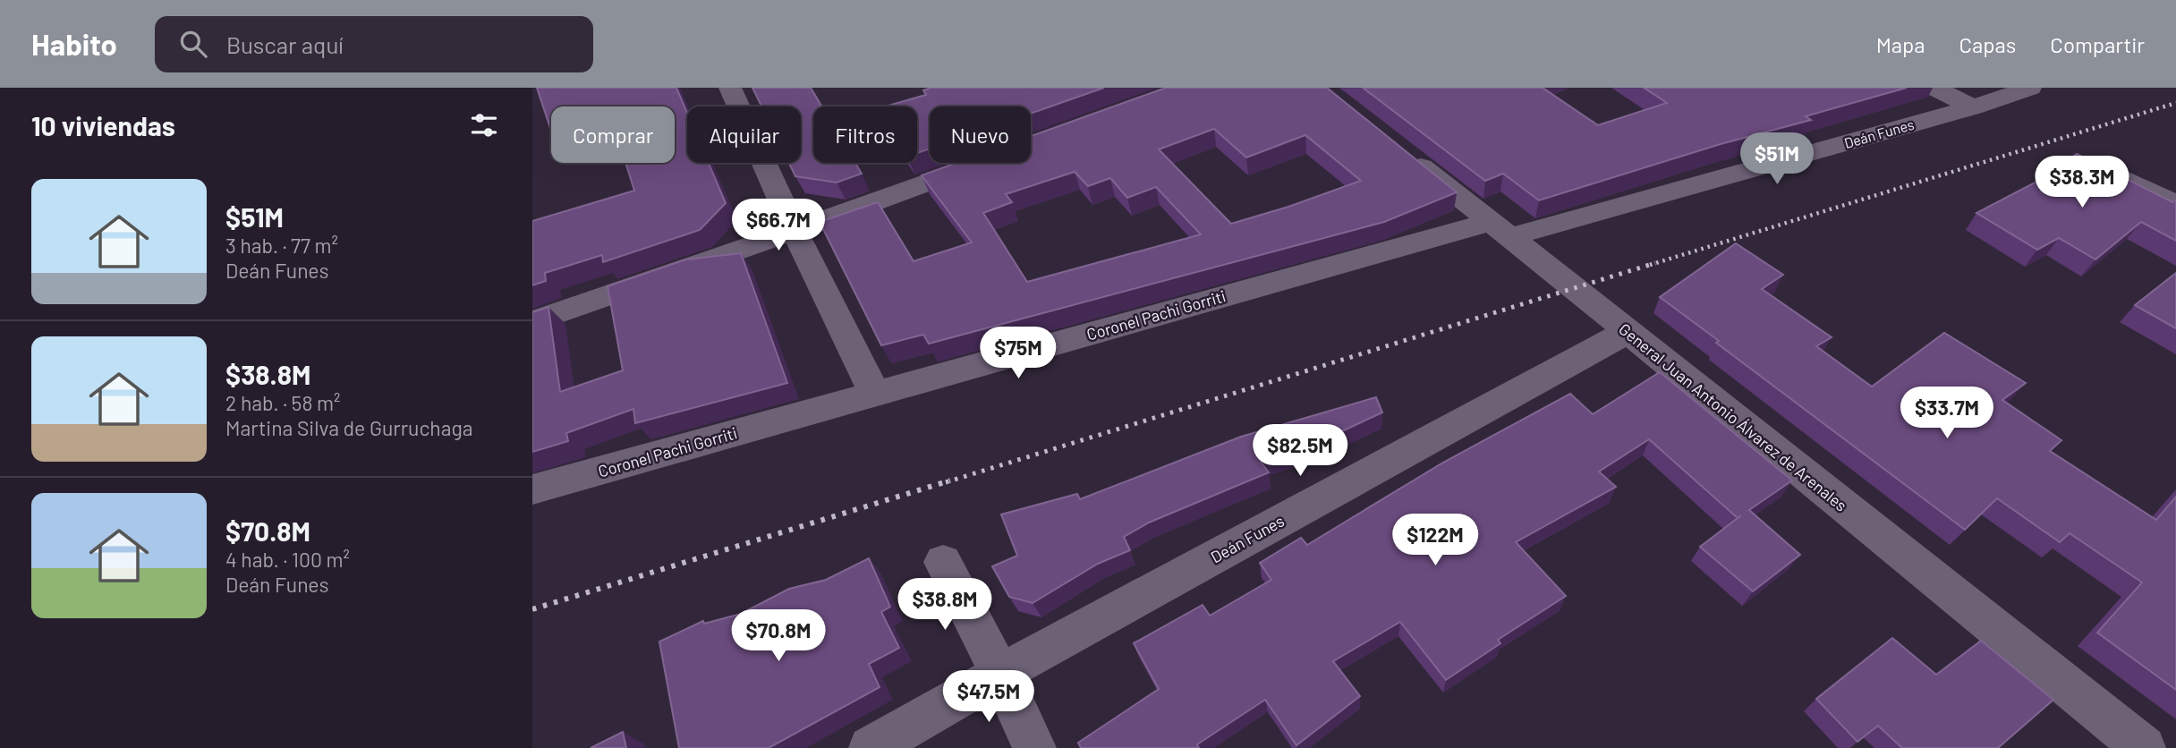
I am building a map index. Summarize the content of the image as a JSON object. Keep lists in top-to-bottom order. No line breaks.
{"streets":{"street":["Deán Funes","Coronel Pachi Gorriti","General Juan Antonio Álvarez de Arenales"]},"crossings":[["Deán Funes","Coronel Pachi Gorriti"],["Deán Funes","General Juan Antonio Álvarez de Arenales"],["Coronel Pachi Gorriti","General Juan Antonio Álvarez de Arenales"]],"page":{"header":"Habito","search":"Buscar aquí","nav":["Mapa","Capas","Compartir"],"heading":"10 viviendas","chip":["Comprar","Alquilar","Filtros","Nuevo"],"price":["$51M","$38.3M","$66.7M","$75M","$33.7M","$82.5M","$122M","$38.8M","$70.8M","$47.5M"],"list":[{"name":"$51M","note":"3 hab. · 77 m² · Deán Funes"},{"name":"$38.8M","note":"2 hab. · 58 m² · Martina Silva de Gurruchaga"},{"name":"$70.8M","note":"4 hab. · 100 m² · Deán Funes"}]}}
